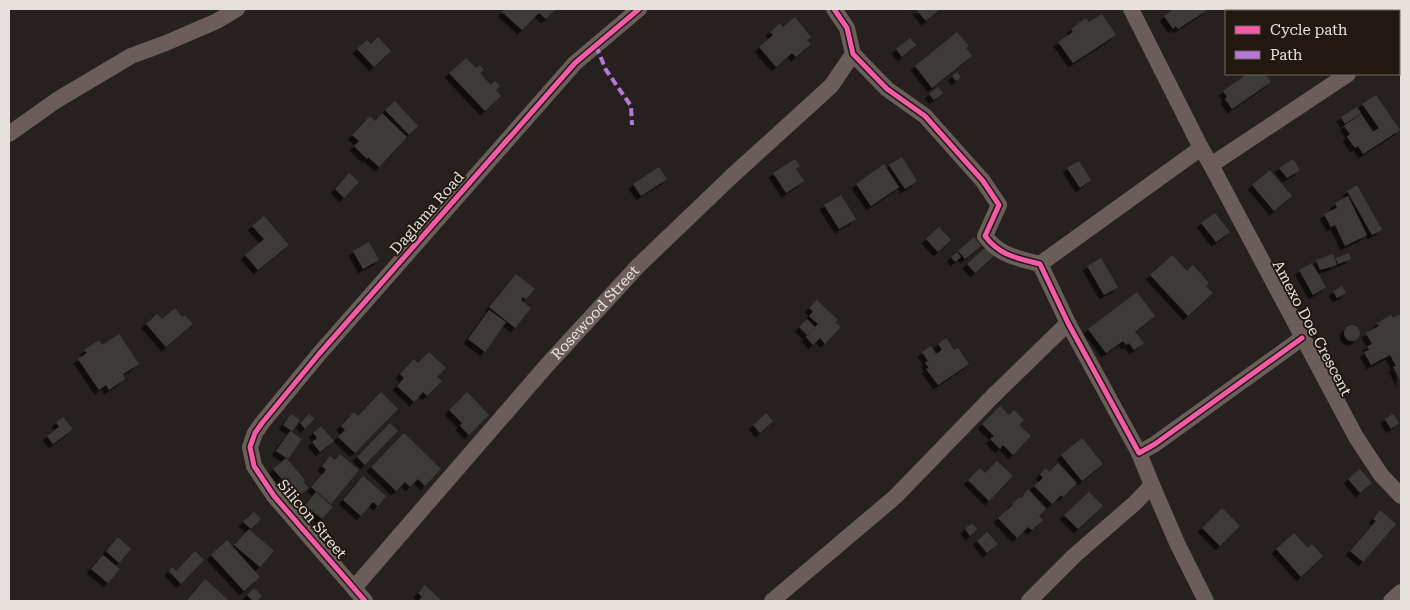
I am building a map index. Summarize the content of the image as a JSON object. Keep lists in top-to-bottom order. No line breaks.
{"streets":{"street":["Daglama Road","Rosewood Street","Amexo Doe Crescent","Silicon Street"]},"crossings":[["Daglama Road","Silicon Street"],["Rosewood Street","Silicon Street"]],"legend":["Cycle path","Path"]}
